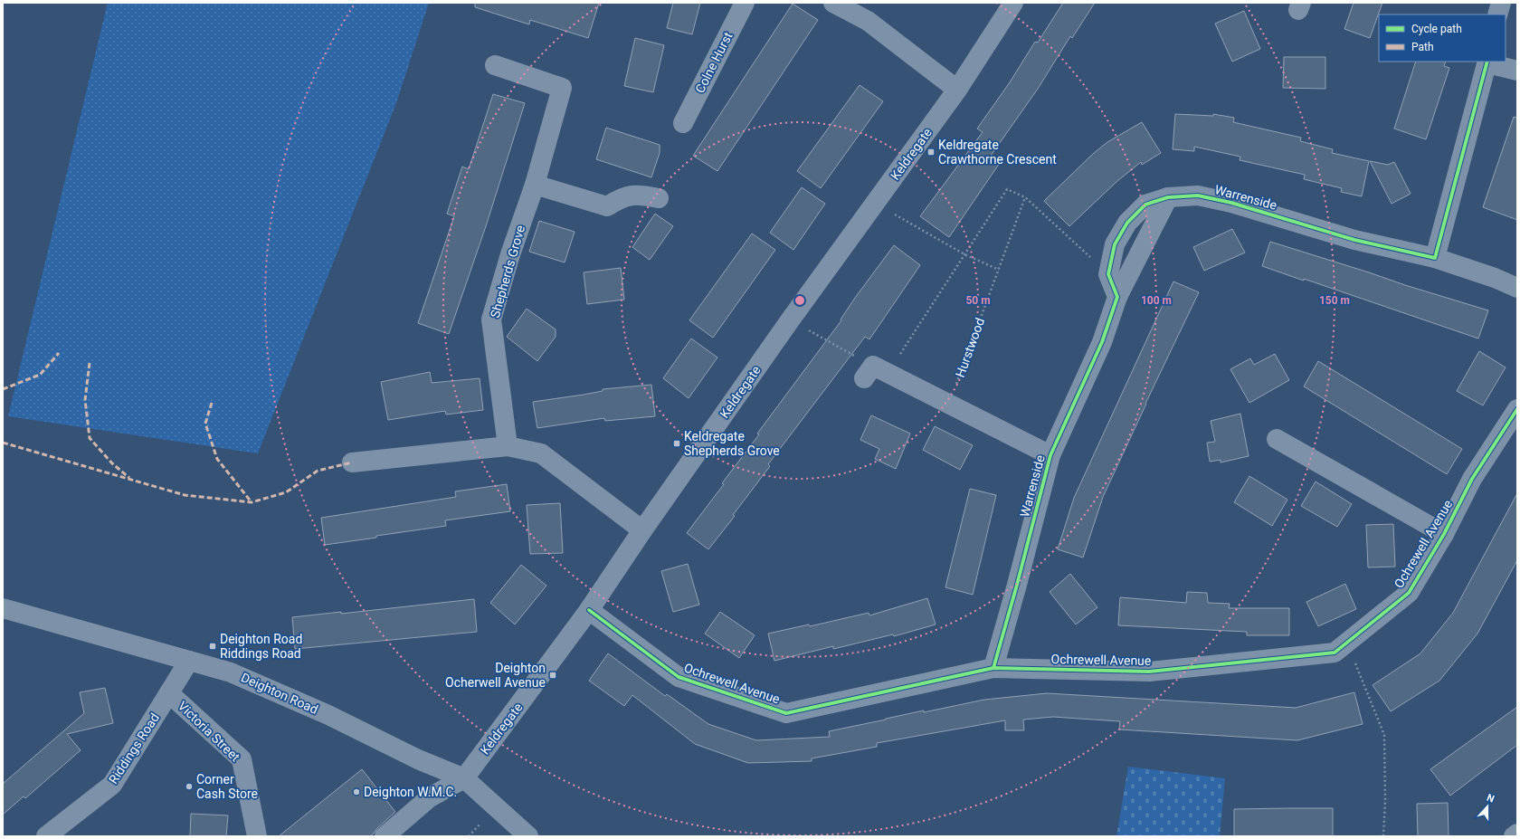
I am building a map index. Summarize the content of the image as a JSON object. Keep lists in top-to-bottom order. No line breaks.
{"streets":{"street":["Colne Hurst","Keldregate","Warrenside","Shepherds Grove","Ochrewell Avenue","Deighton Road","Victoria Street","Riddings Road"],"path":["Hurstwood"]},"crossings":[["Keldregate","Ochrewell Avenue"],["Keldregate","Deighton Road"],["Warrenside","Ochrewell Avenue"],["Deighton Road","Riddings Road"],["Victoria Street","Riddings Road"]],"places":{"transit":["Keldregate Crawthorne Crescent","Keldregate Shepherds Grove","Deighton Road Riddings Road","Deighton Ocherwell Avenue"],"other":["Corner Cash Store","Deighton W.M.C."]},"legend":["Cycle path","Path"],"north":"top","rings":["50 m","100 m","150 m"]}
